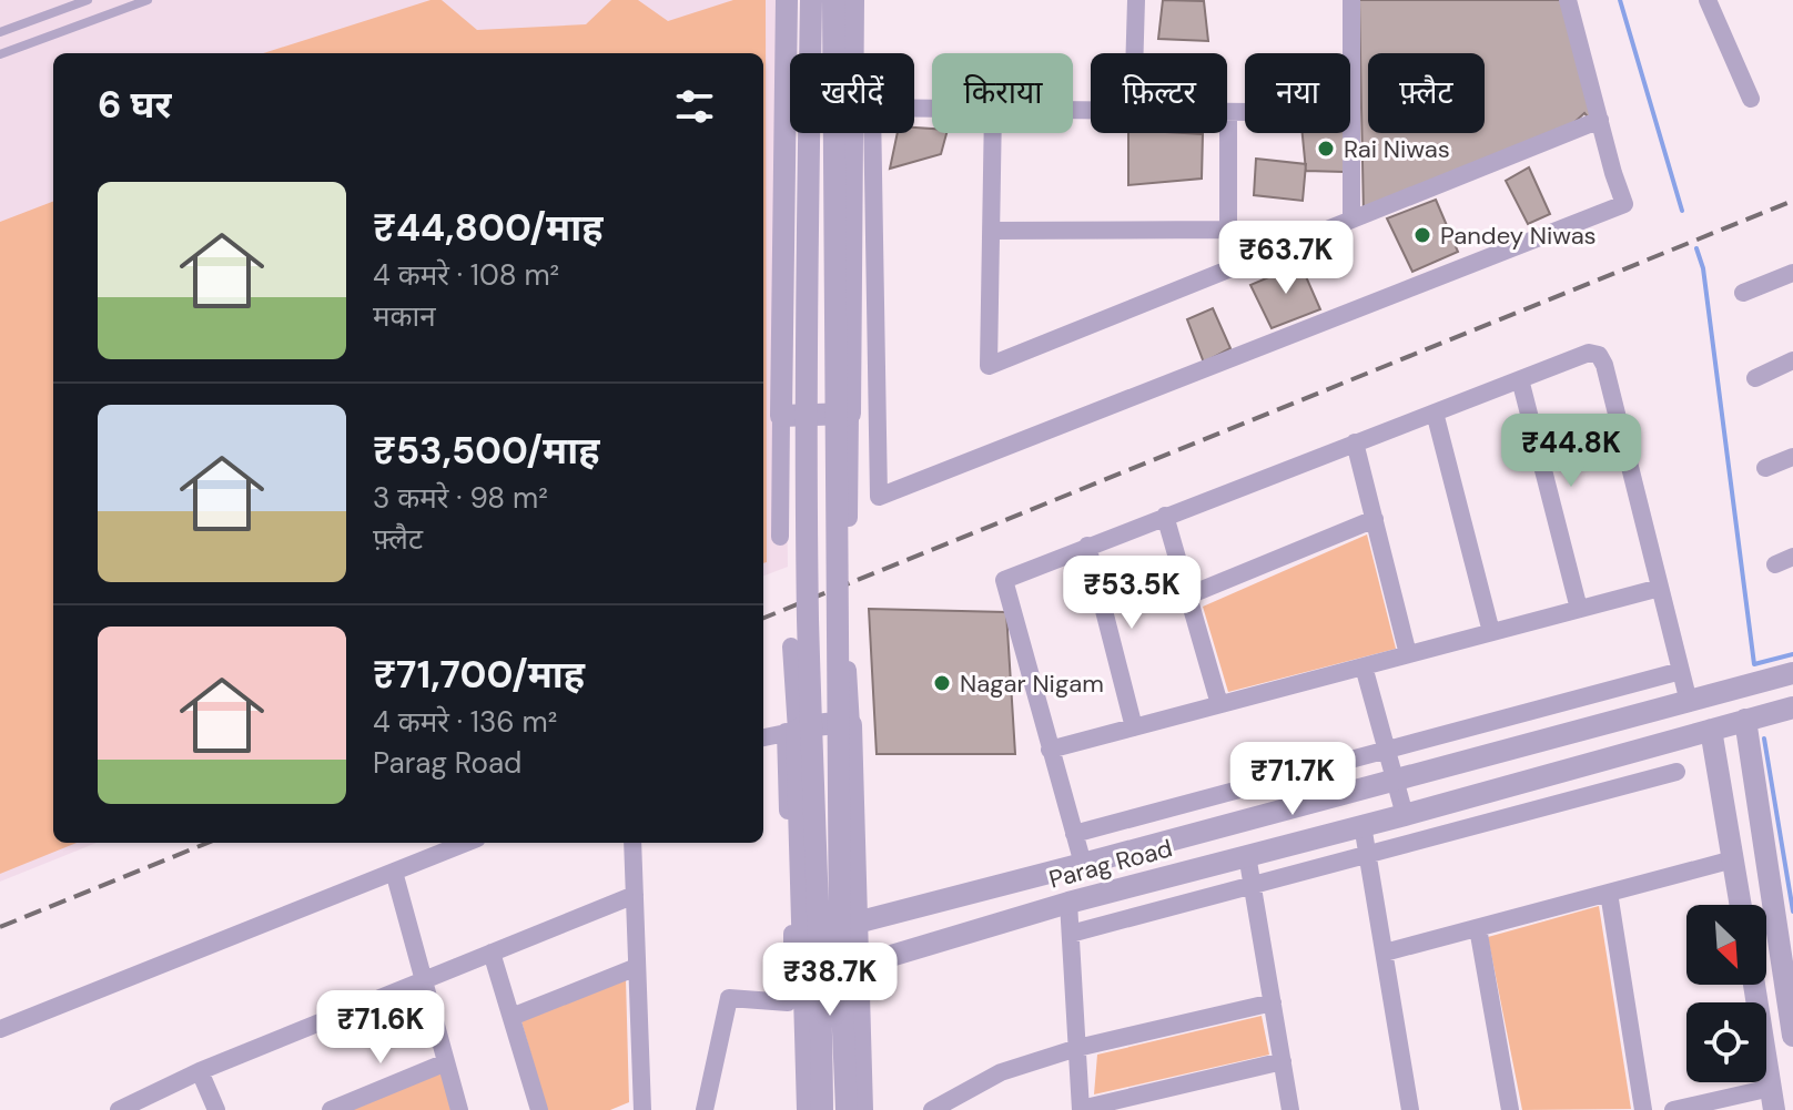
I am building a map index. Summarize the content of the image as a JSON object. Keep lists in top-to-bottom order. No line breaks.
{"streets":{"street":["Parag Road"]},"places":["Rai Niwas","Pandey Niwas","Nagar Nigam"],"north":"bottom right","page":{"chip":["खरीदें","किराया","फ़िल्टर","नया","फ़्लैट"],"heading":"6 घर","list":[{"name":"₹44,800/माह","note":"4 कमरे · 108 m² · मकान"},{"name":"₹53,500/माह","note":"3 कमरे · 98 m² · फ़्लैट"},{"name":"₹71,700/माह","note":"4 कमरे · 136 m² · Parag Road"}],"price":["₹63.7K","₹44.8K","₹53.5K","₹71.7K","₹38.7K","₹71.6K"]}}
